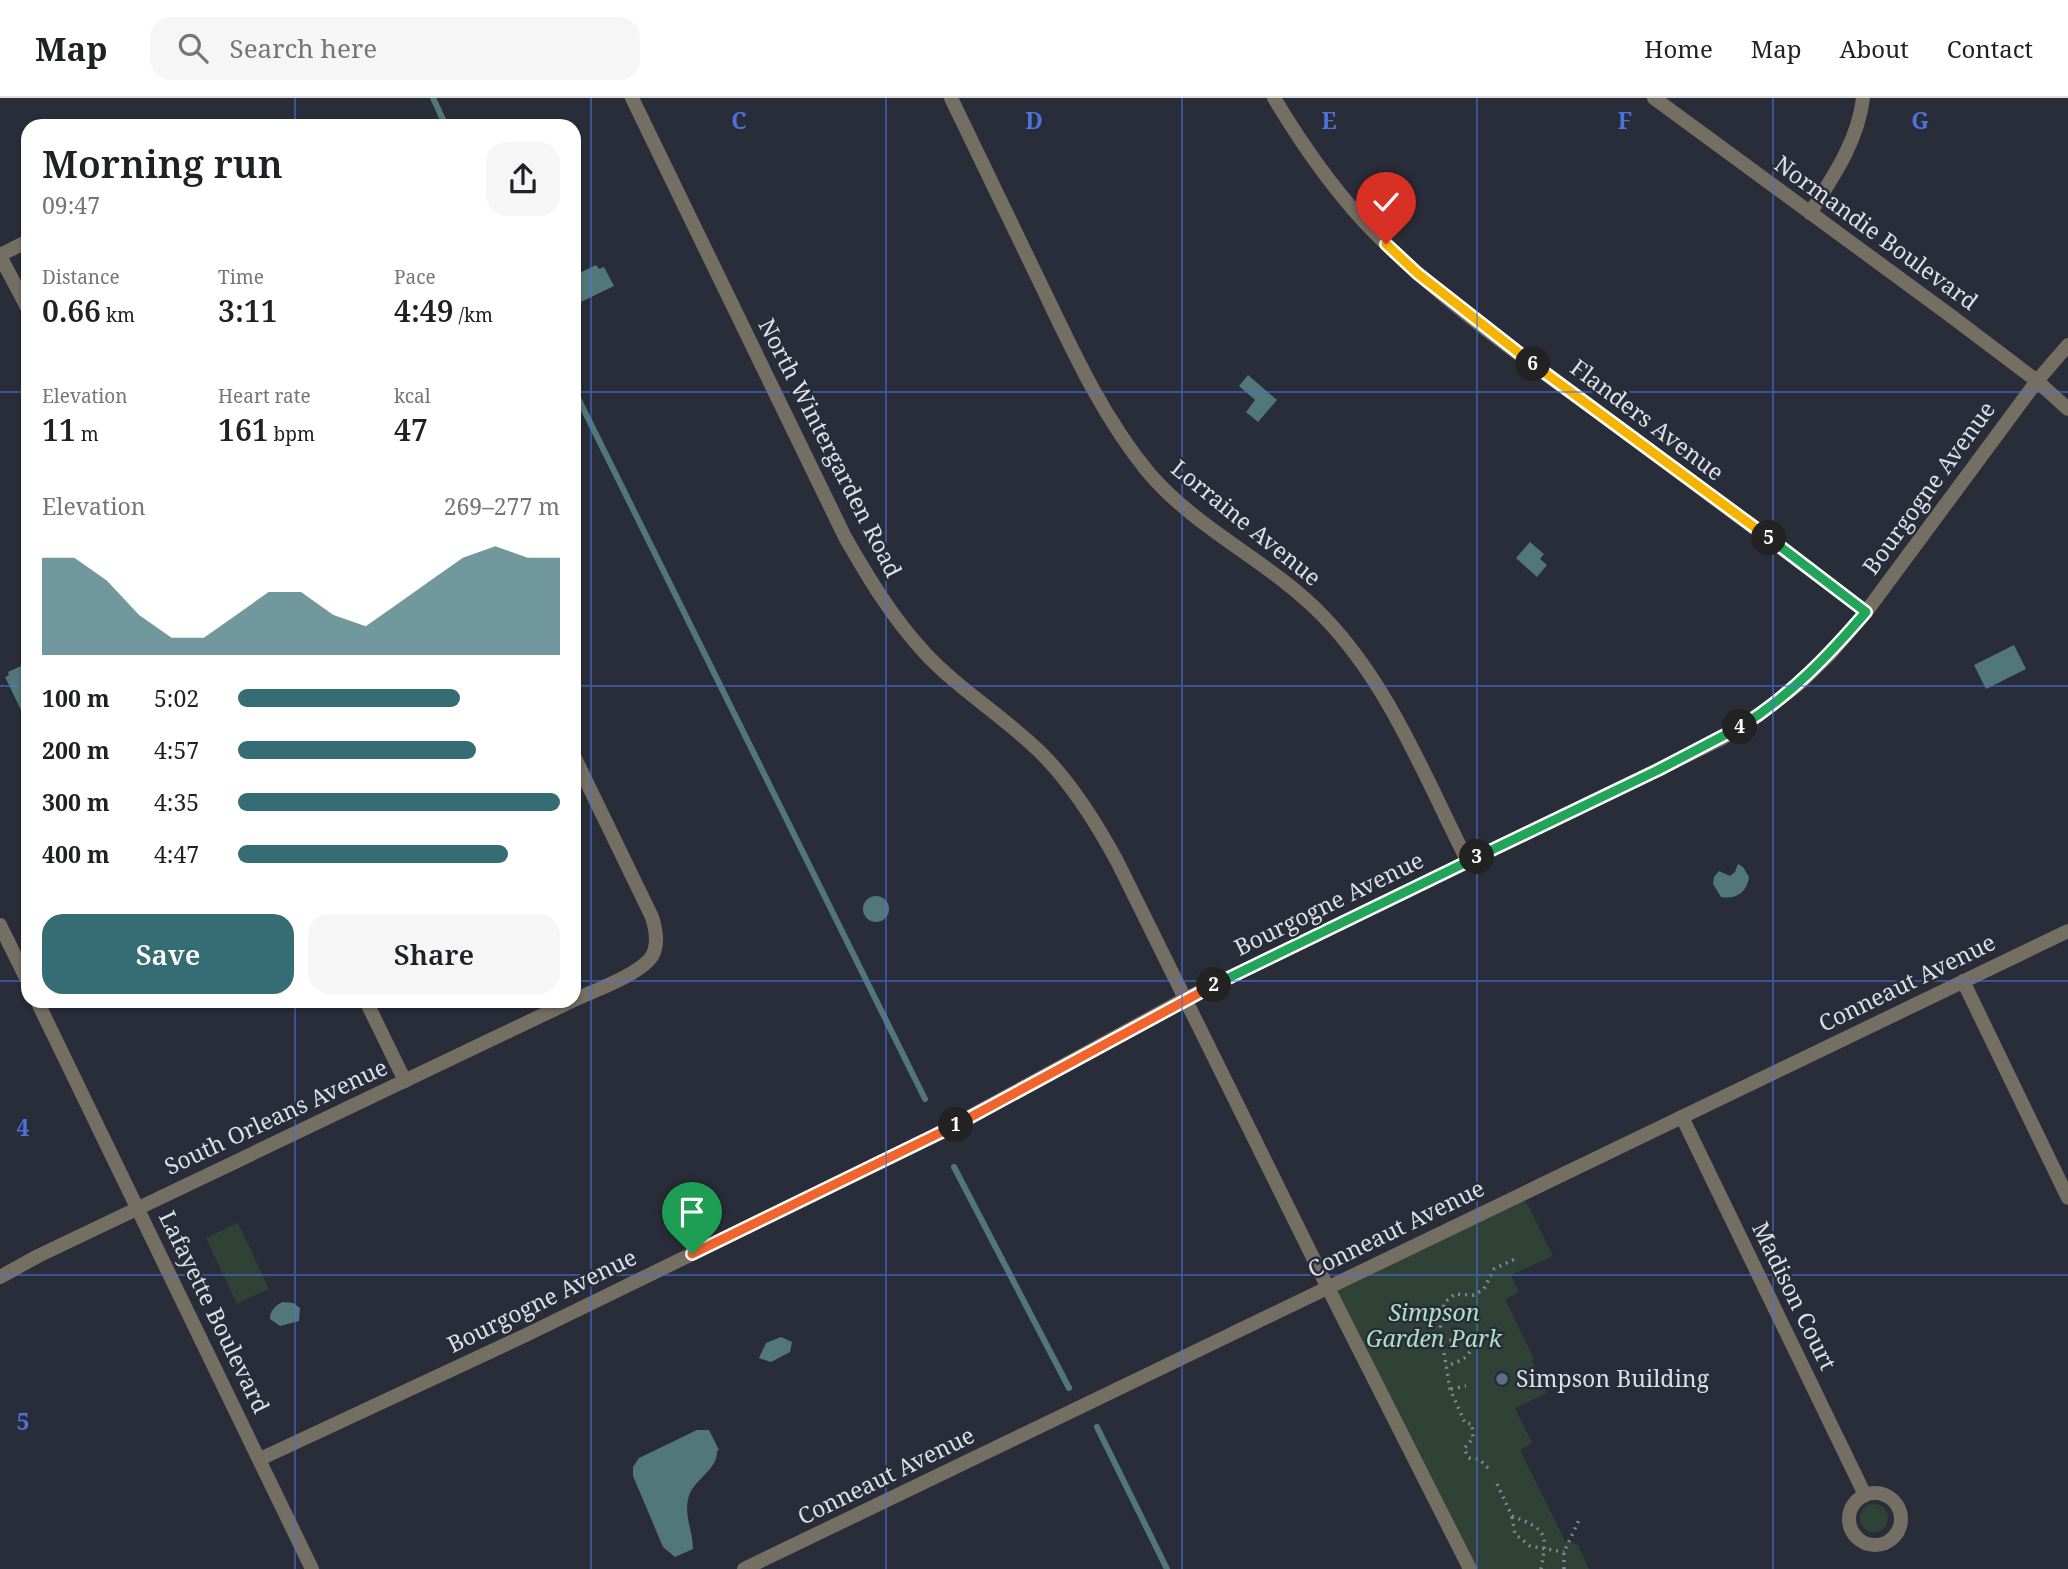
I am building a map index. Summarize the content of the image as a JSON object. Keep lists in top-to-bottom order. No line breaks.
{"streets":{"street":["Normandie Boulevard","Flanders Avenue","North Wintergarden Road","Bourgogne Avenue","Lorraine Avenue","Conneaut Avenue","South Orleans Avenue","Madison Court","Lafayette Boulevard"]},"crossings":[["Normandie Boulevard","Bourgogne Avenue"],["Flanders Avenue","Bourgogne Avenue"],["North Wintergarden Road","Bourgogne Avenue"],["North Wintergarden Road","Conneaut Avenue"],["Bourgogne Avenue","Lorraine Avenue"],["Bourgogne Avenue","Lafayette Boulevard"],["Conneaut Avenue","Madison Court"],["South Orleans Avenue","Lafayette Boulevard"]],"parks":["Simpson Garden Park"],"places":["Simpson Building"],"page":{"header":"Map","search":"Search here","nav":["Home","Map","About","Contact"],"heading":["Morning run","09:47"],"stats":[["Distance","0.66 km"],["Time","3:11"],["Pace","4:49 /km"],["Elevation","11 m"],["Heart rate","161 bpm"],["kcal","47"]],"pins":["6","5","4","3","2","1"],"chart":["Elevation","269–277 m"],"list":[{"name":"100 m","note":"5:02"},{"name":"200 m","note":"4:57"},{"name":"300 m","note":"4:35"},{"name":"400 m","note":"4:47"}],"buttons":["Save","Share"]},"grid":{"columns":["C","D","E","F","G"],"rows":["4","5"]}}
